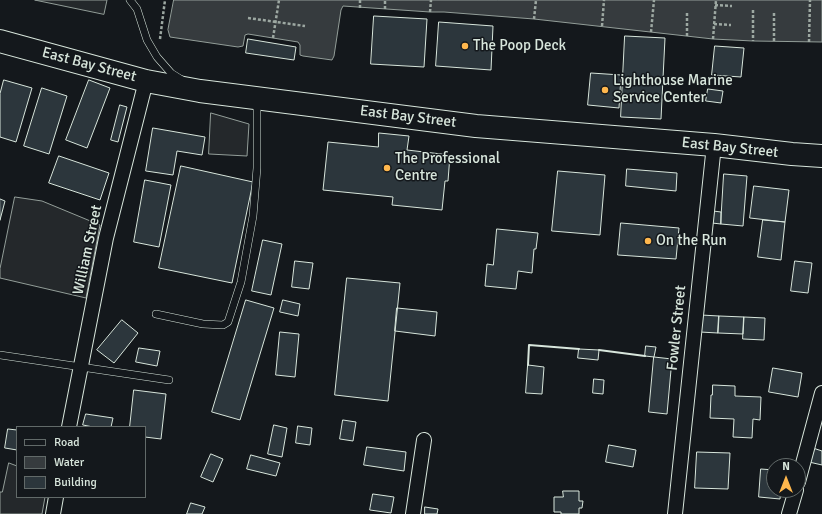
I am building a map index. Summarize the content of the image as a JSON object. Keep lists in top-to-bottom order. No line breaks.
{"streets":{"highway":["East Bay Street"],"street":["William Street","Fowler Street"]},"crossings":[["East Bay Street","William Street"],["East Bay Street","Fowler Street"]],"places":["The Poop Deck","Lighthouse Marine Service Center","The Professional Centre","On the Run"],"legend":["Road","Water","Building"],"north":"top"}
